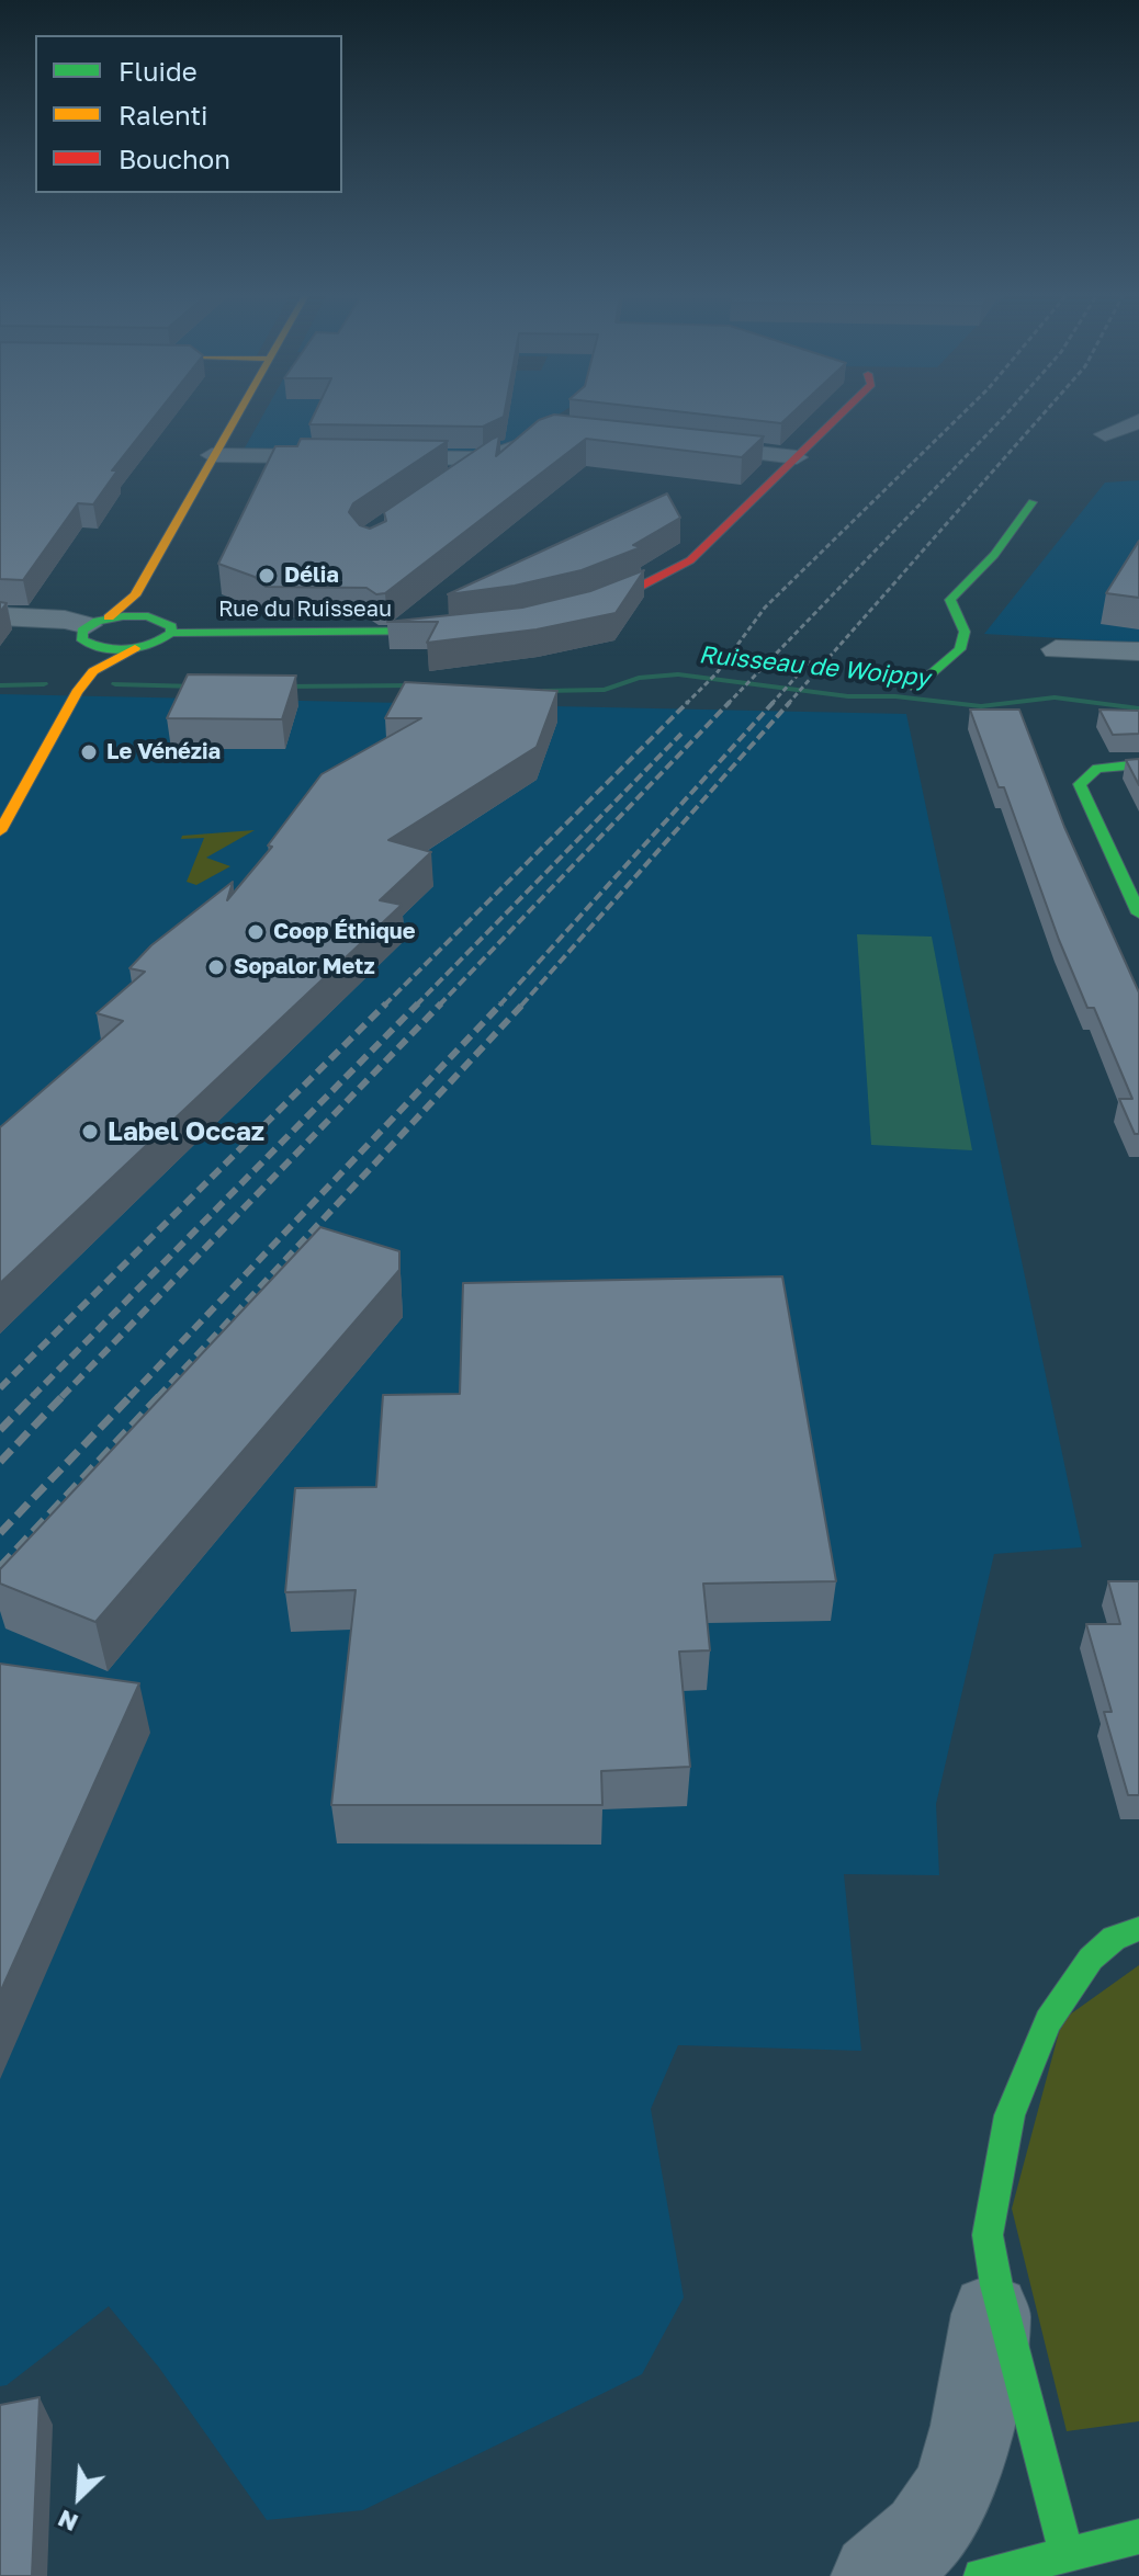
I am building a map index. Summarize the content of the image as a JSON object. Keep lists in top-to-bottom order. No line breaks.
{"streets":{"street":["Rue du Ruisseau"]},"water":["Ruisseau de Woippy"],"places":["Délia","Le Vénézia","Coop Éthique","Sopalor Metz","Label Occaz"],"legend":["Fluide","Ralenti","Bouchon"],"north":"bottom left"}
